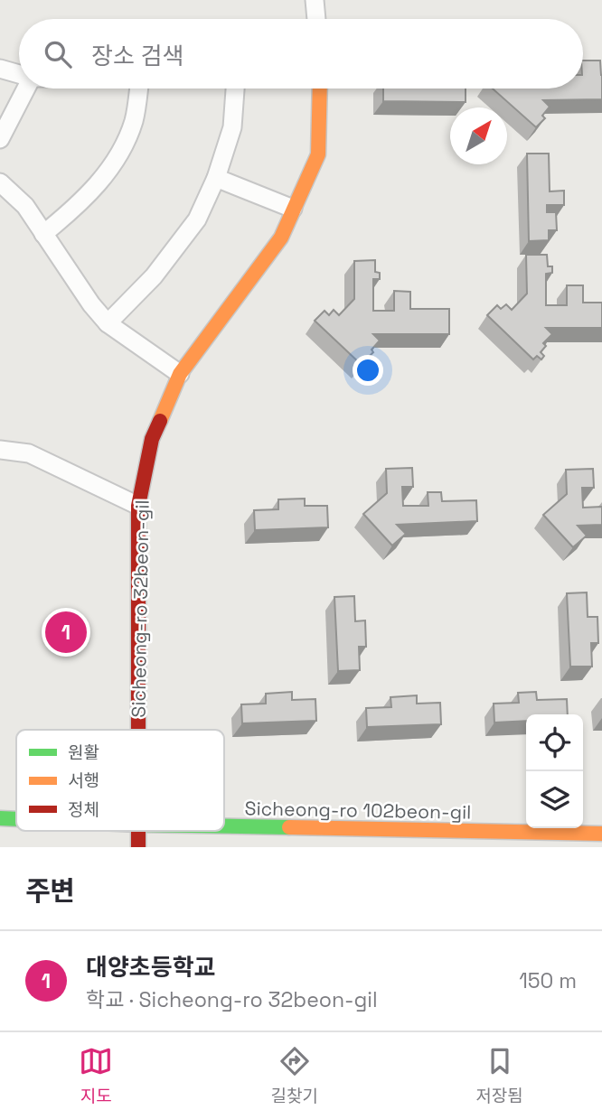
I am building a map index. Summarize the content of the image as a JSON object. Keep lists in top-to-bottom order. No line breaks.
{"streets":{"street":["Sicheong-ro 32beon-gil","Sicheong-ro 102beon-gil"]},"legend":["원활","서행","정체"],"north":"top right","page":{"search":"장소 검색","pins":"1","heading":"주변","list":[{"mark":"1","name":"대양초등학교","note":"학교 · Sicheong-ro 32beon-gil","value":"150 m"}],"nav":["지도","길찾기","저장됨"]}}
